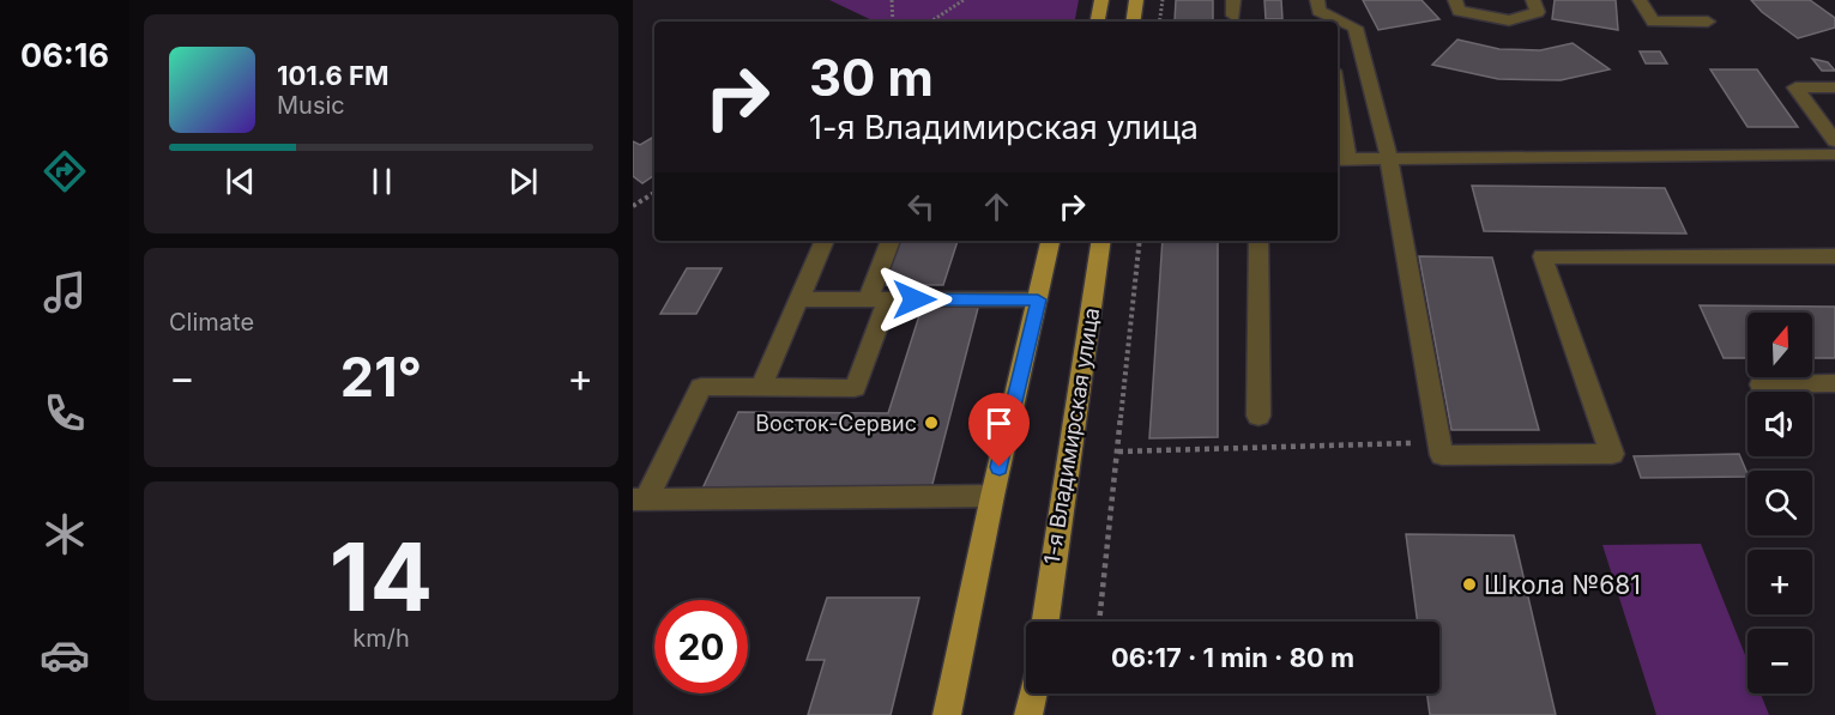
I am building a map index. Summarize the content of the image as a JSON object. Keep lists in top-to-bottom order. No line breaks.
{"streets":{"main road":["1-я Владимирская улица"]},"places":["Восток-Сервис","Школа №681"],"north":"top","page":{"tabs":"06:16","turn":["30 m","1-я Владимирская улица"],"song":["101.6 FM","Music"],"tile":["Climate",["14","km/h"]],"map_buttons":["+","−"],"heat":["−","21°","+"],"limit":"20","trip":"06:17 · 1 min · 80 m"}}
